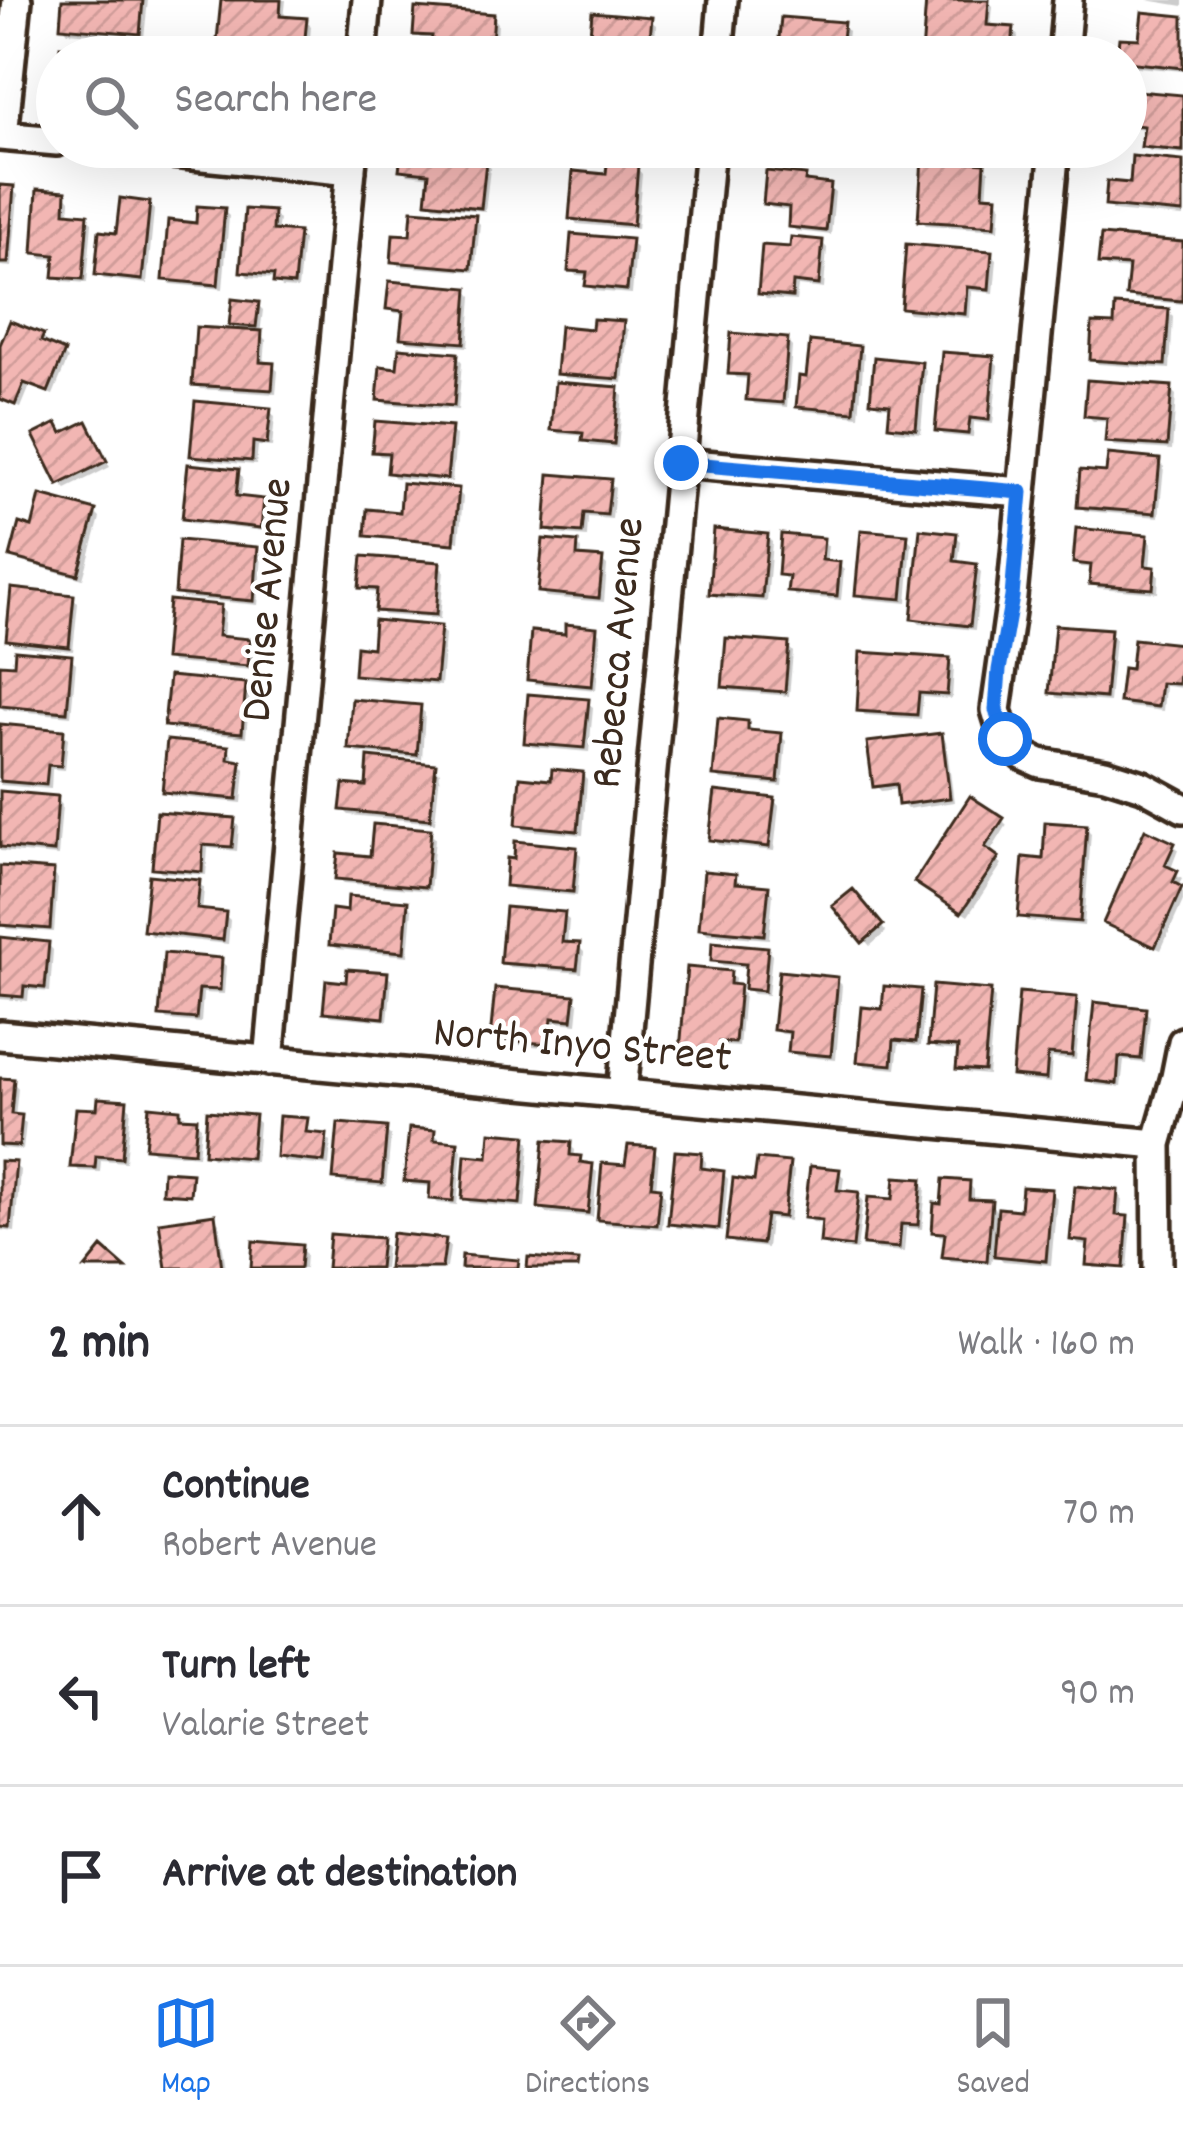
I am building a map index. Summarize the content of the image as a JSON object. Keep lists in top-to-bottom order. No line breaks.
{"streets":{"street":["Denise Avenue","Rebecca Avenue","North Inyo Street"]},"crossings":[["Denise Avenue","North Inyo Street"],["Rebecca Avenue","North Inyo Street"]],"page":{"search":"Search here","heading":["2 min","Walk · 160 m"],"list":[["Continue","Robert Avenue","70 m"],["Turn left","Valarie Street","90 m"],"Arrive at destination"],"nav":["Map","Directions","Saved"]}}
